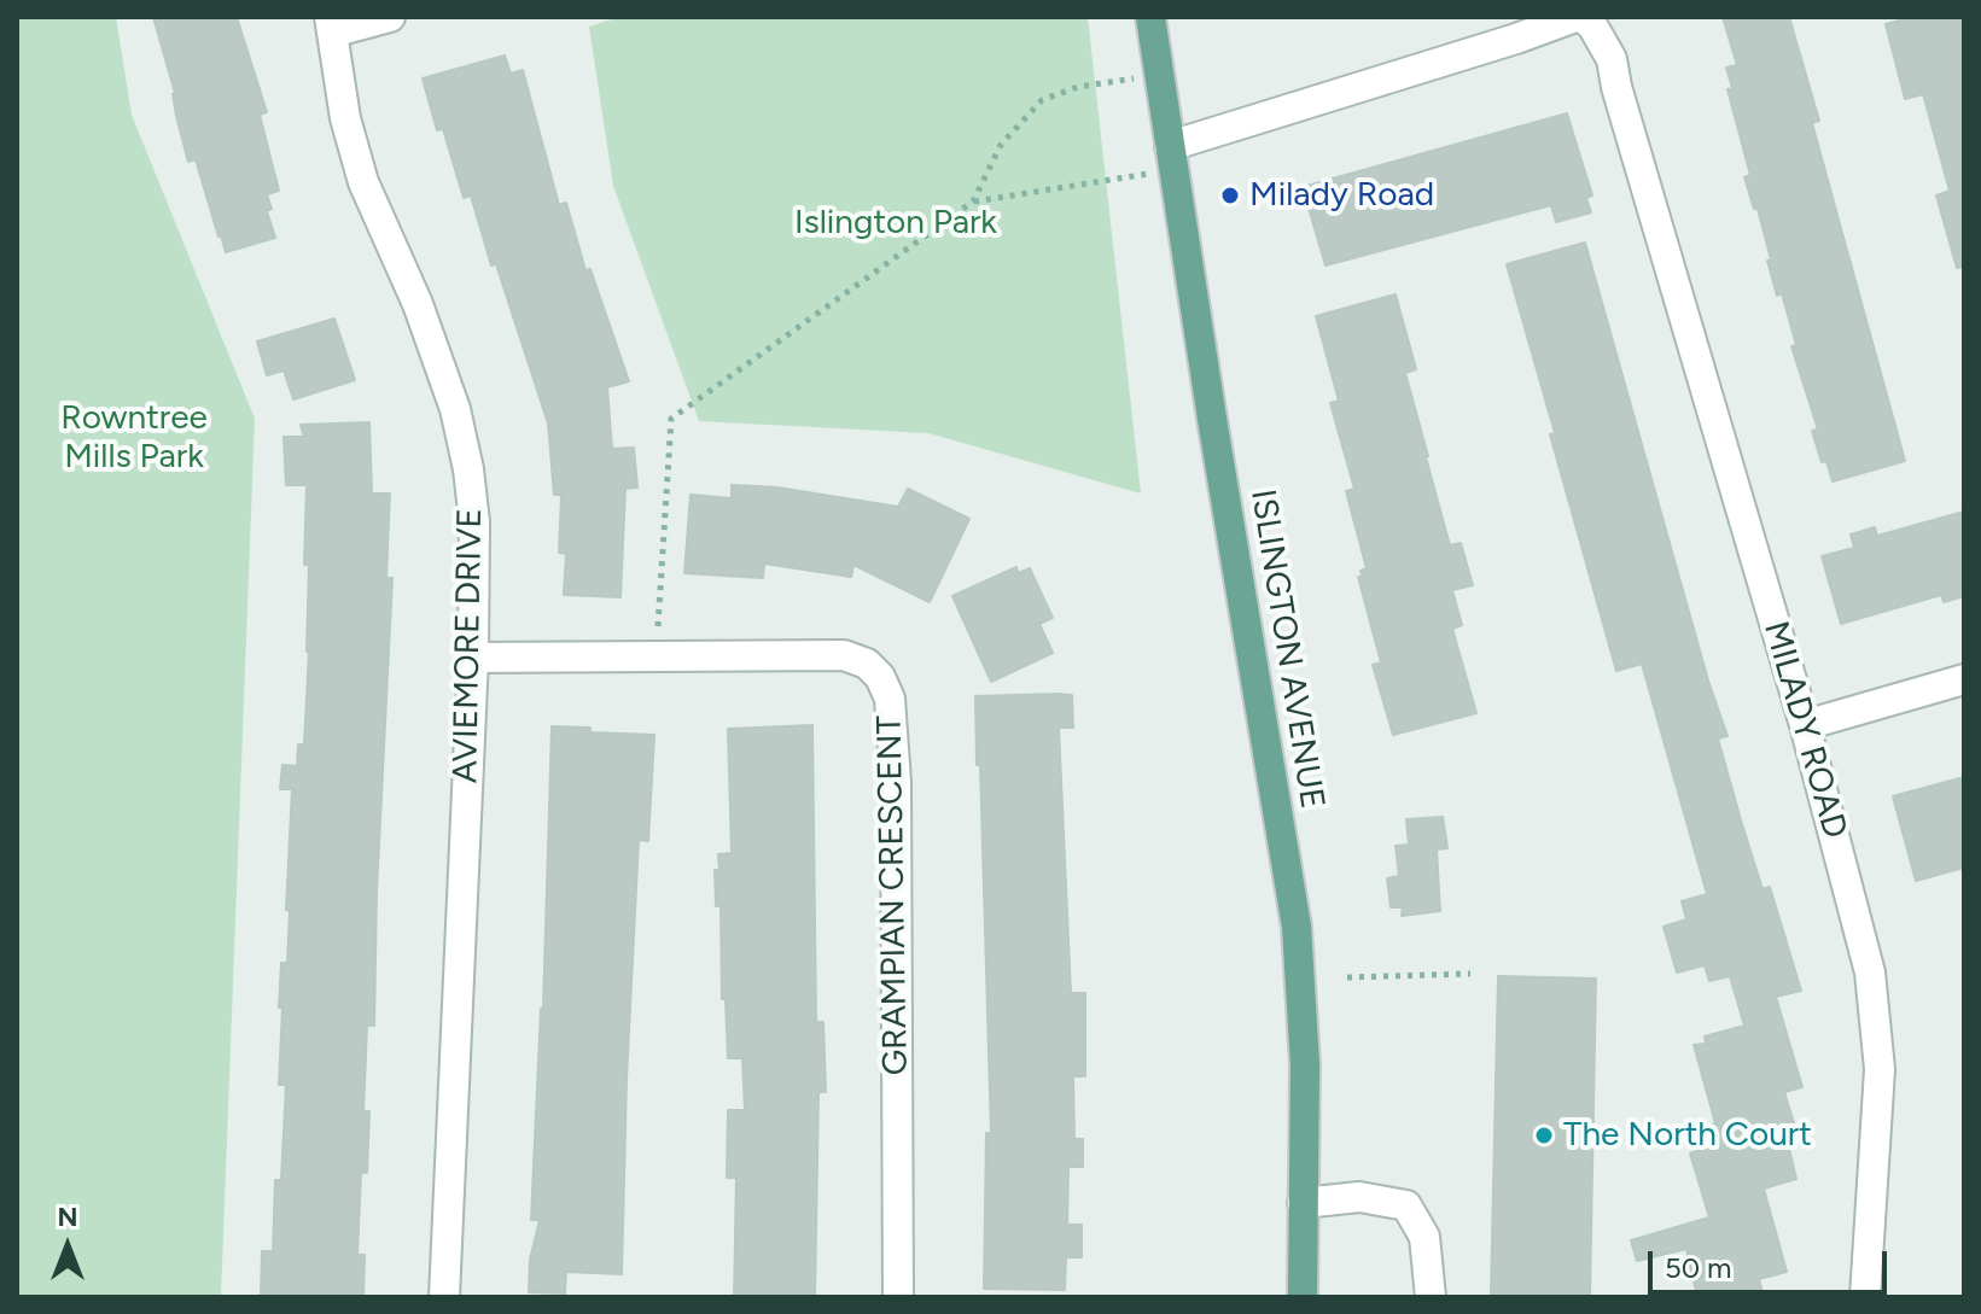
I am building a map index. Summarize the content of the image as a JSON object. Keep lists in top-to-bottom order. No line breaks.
{"streets":{"main road":["ISLINGTON AVENUE"],"street":["AVIEMORE DRIVE","MILADY ROAD","GRAMPIAN CRESCENT"]},"crossings":[["AVIEMORE DRIVE","GRAMPIAN CRESCENT"],["ISLINGTON AVENUE","MILADY ROAD"]],"parks":["Islington Park","Rowntree Mills Park"],"places":["Milady Road","The North Court"],"scale_bar":"50 m","north":"top"}
